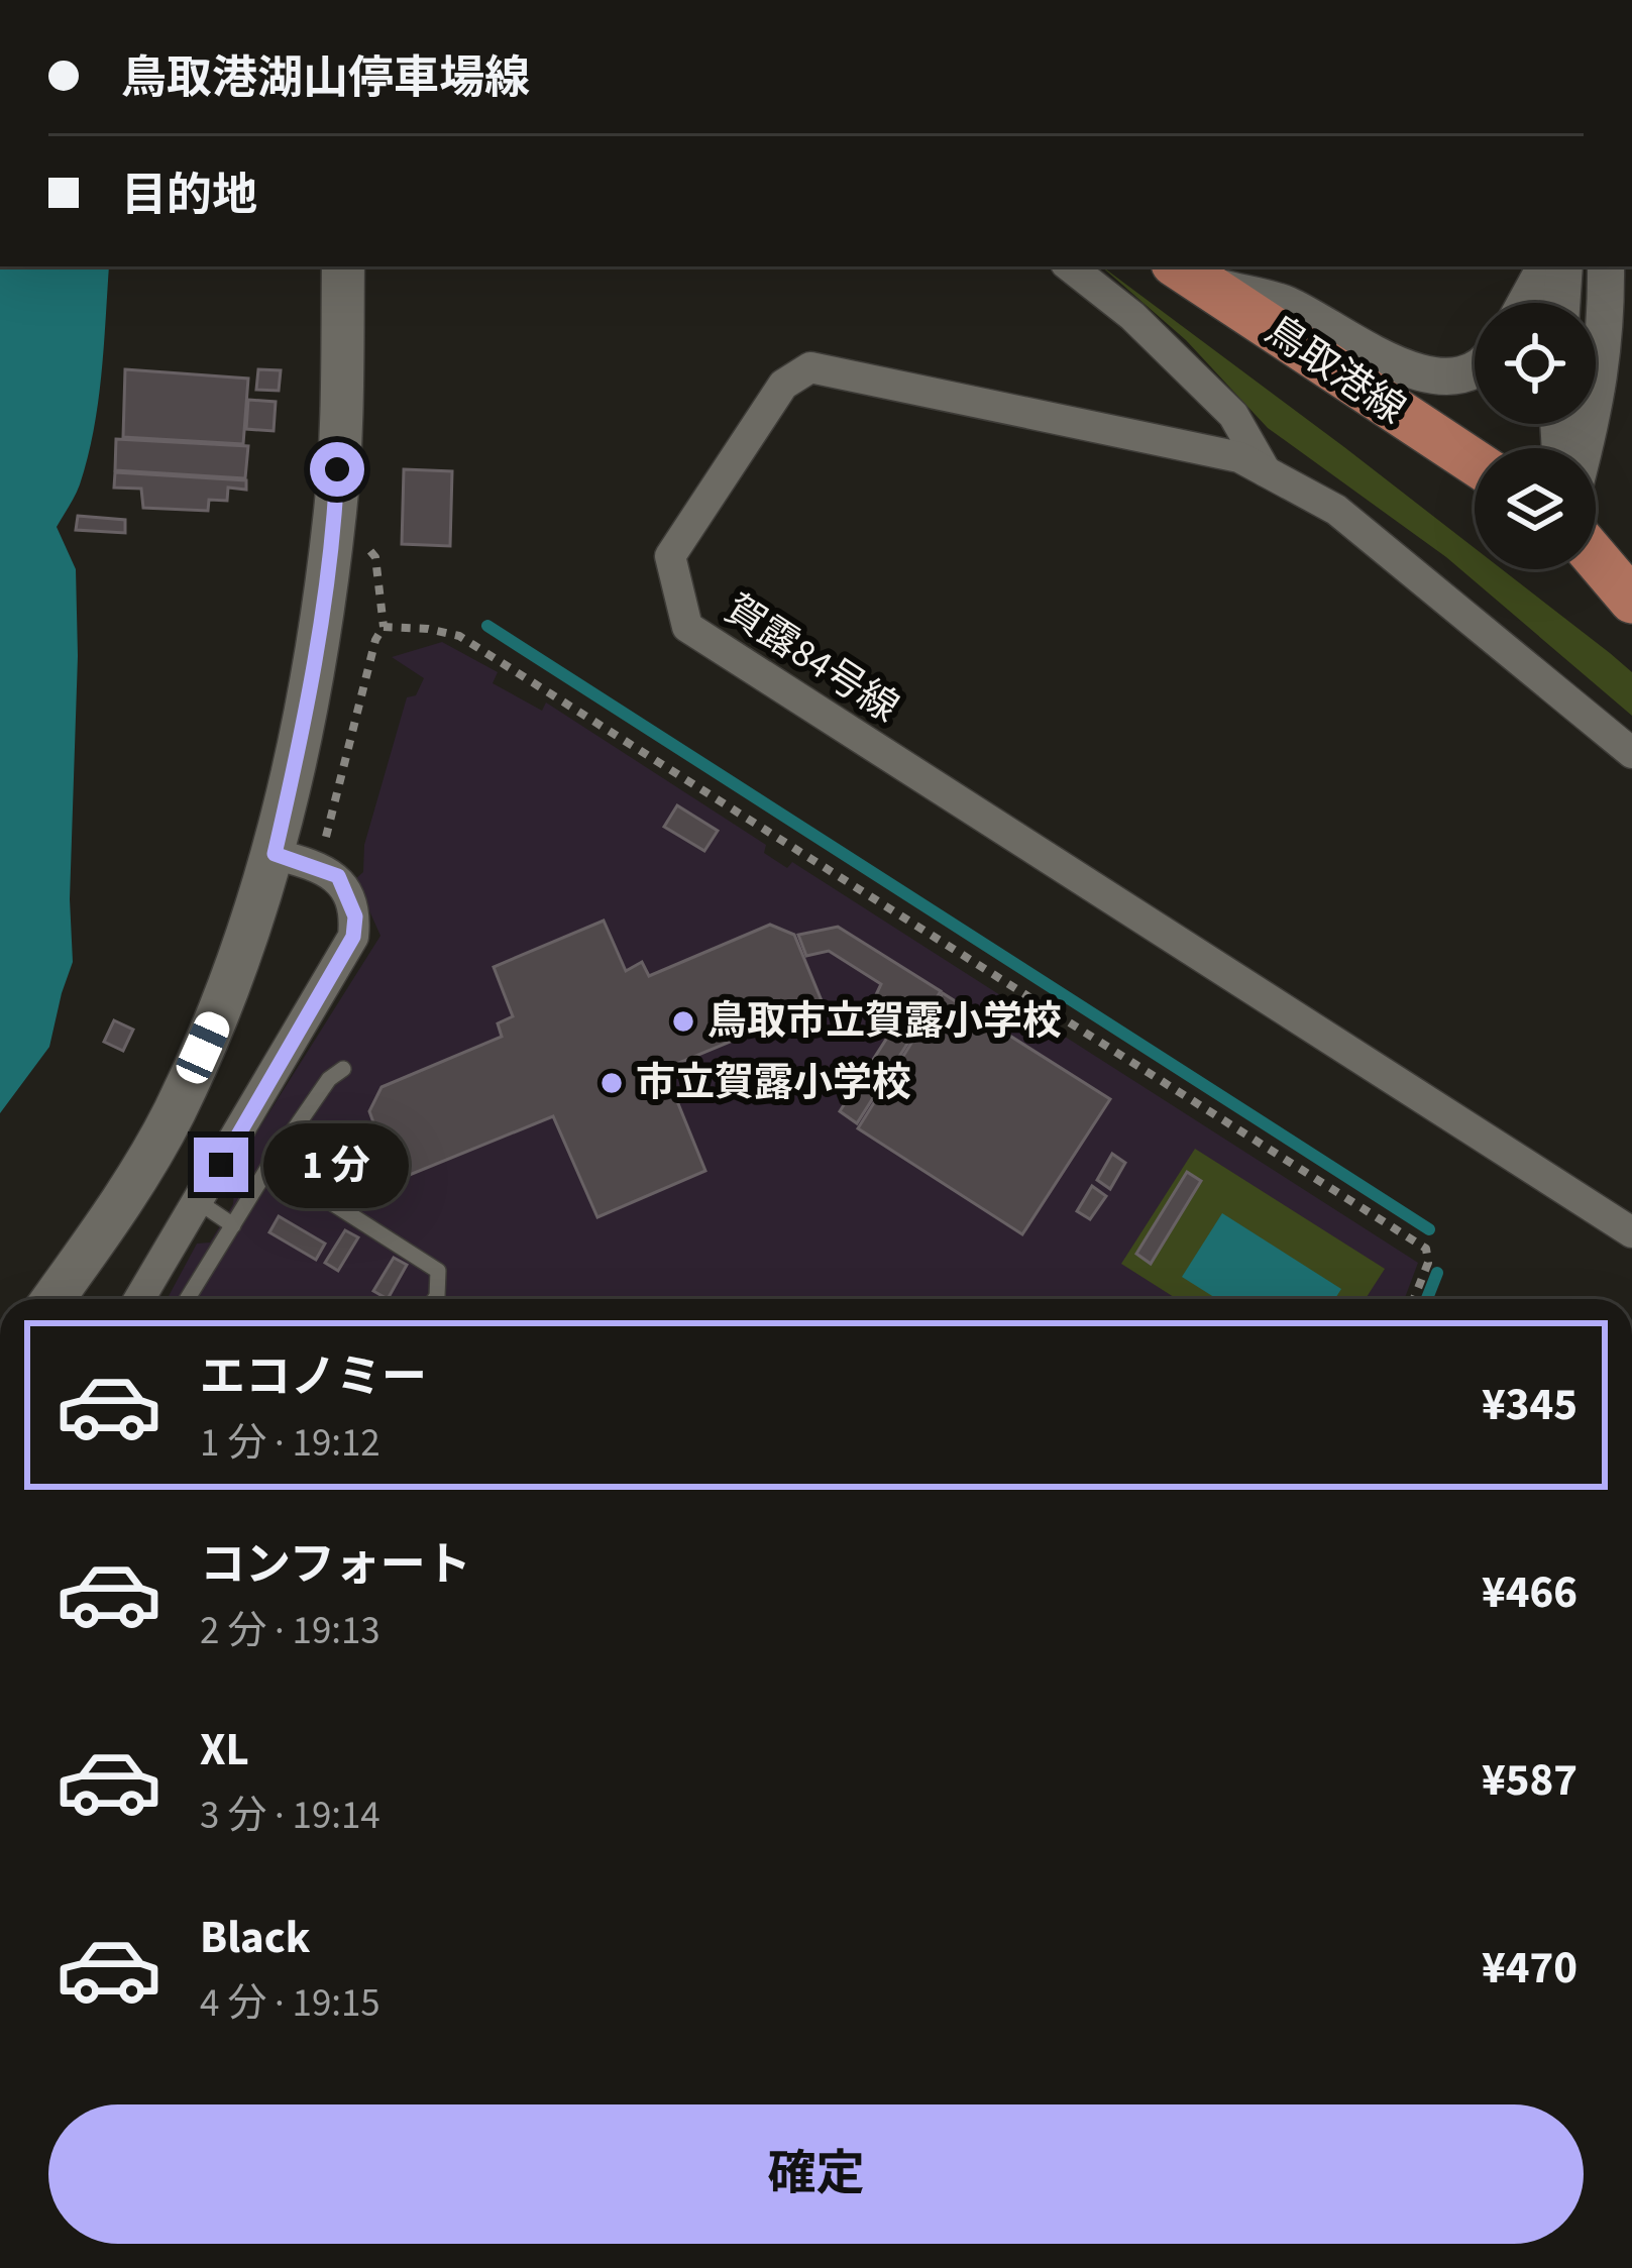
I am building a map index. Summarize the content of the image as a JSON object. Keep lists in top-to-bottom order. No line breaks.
{"streets":{"main road":["鳥取港線"],"street":["賀露84号線"]},"places":["鳥取市立賀露小学校","市立賀露小学校"],"page":{"banner":["鳥取港湖山停車場線","目的地"],"bubble":"1 分","list":[{"name":"エコノミー","note":"1 分 · 19:12","value":"¥345"},{"name":"コンフォート","note":"2 分 · 19:13","value":"¥466"},{"name":"XL","note":"3 分 · 19:14","value":"¥587"},{"name":"Black","note":"4 分 · 19:15","value":"¥470"}],"buttons":"確定"}}
